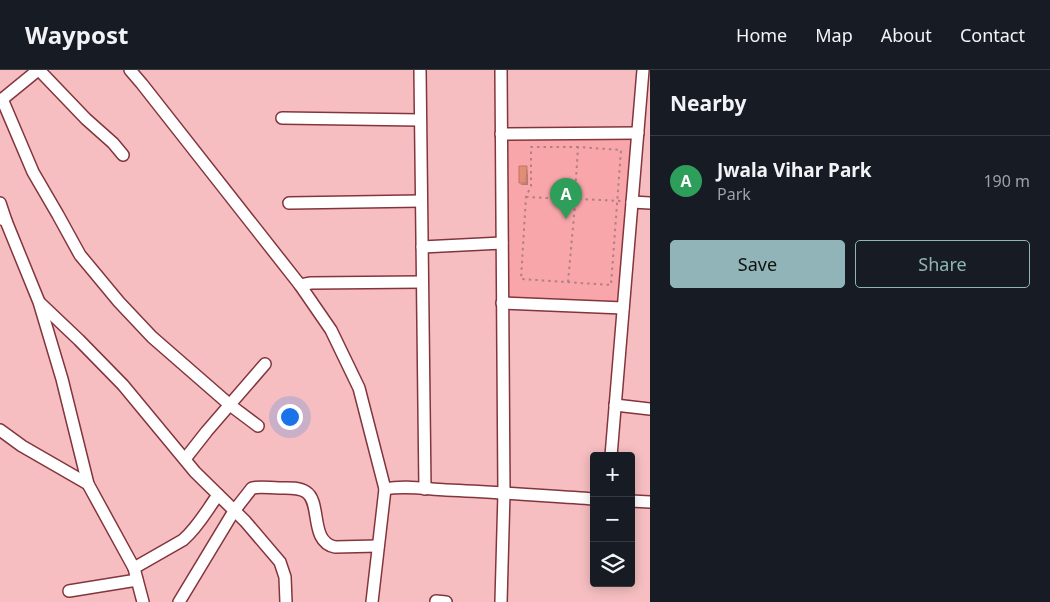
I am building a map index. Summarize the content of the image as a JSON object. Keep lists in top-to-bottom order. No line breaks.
{"page":{"header":"Waypost","nav":["Home","Map","About","Contact"],"heading":"Nearby","list":[{"mark":"A","name":"Jwala Vihar Park","note":"Park","value":"190 m"}],"pins":"A","buttons":["Save","Share"],"map_buttons":["+","−"]}}
